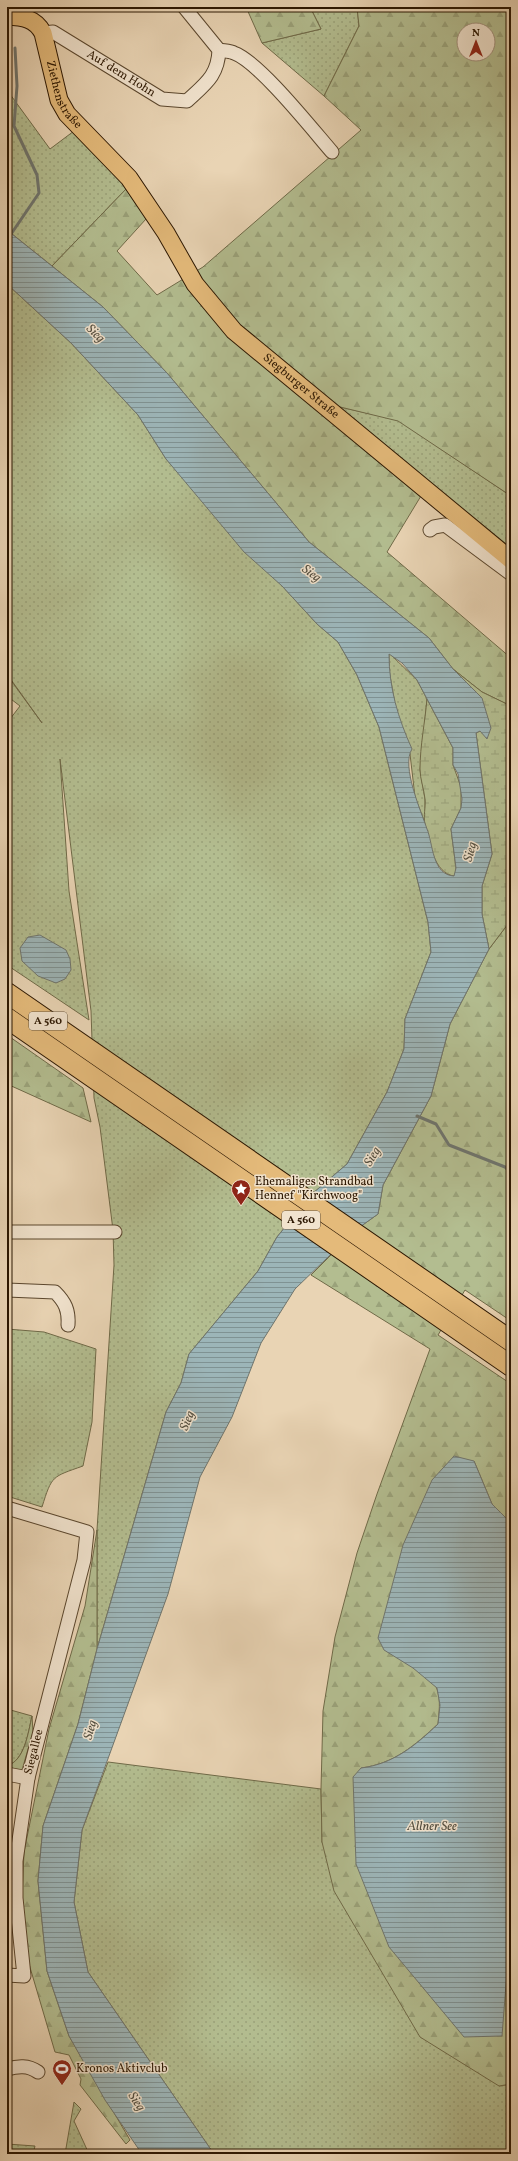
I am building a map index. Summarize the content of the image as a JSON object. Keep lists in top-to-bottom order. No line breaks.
{"streets":{"highway":["A 560"],"main road":["Ziethenstraße","Siegburger Straße"],"street":["Auf dem Hohn","Siegallee"]},"crossings":[["Auf dem Hohn","Ziethenstraße"],["Ziethenstraße","Siegburger Straße"]],"water":["Sieg","Allner See"],"places":{"place":["Ehemaliges Strandbad Hennef \"Kirchwoog\""],"sports":["Kronos Aktivclub"]},"north":"top"}
